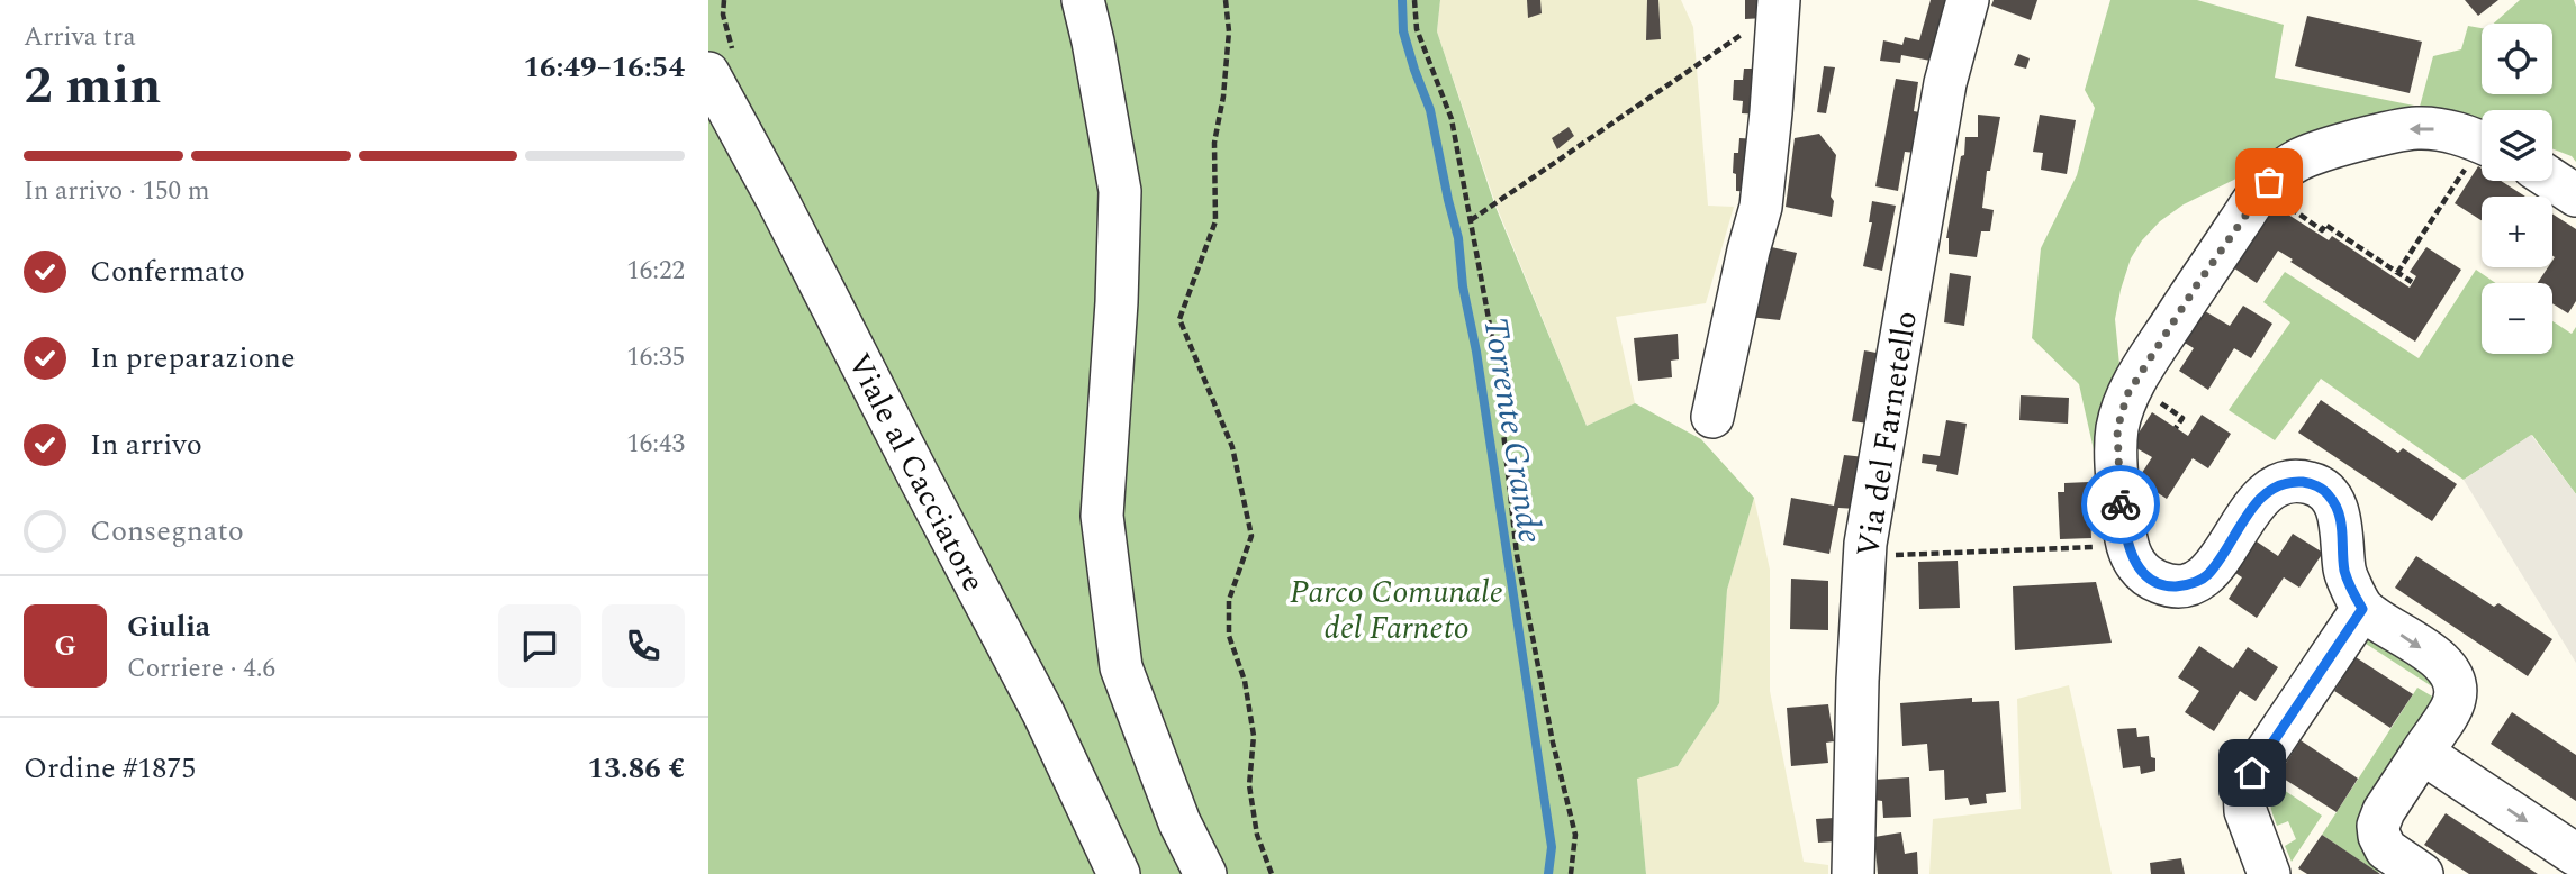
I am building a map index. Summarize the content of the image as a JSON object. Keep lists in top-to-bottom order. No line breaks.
{"streets":{"street":["Via del Farnetello","Viale al Cacciatore"]},"water":["Torrente Grande"],"parks":["Parco Comunale del Farneto"],"page":{"heading":["2 min","Arriva tra","16:49–16:54"],"panel":["Giulia","Corriere · 4.6","Ordine #1875","13.86 €"],"map_buttons":["+","−"],"bar":"In arrivo · 150 m","list":[["Confermato","16:22"],["In preparazione","16:35"],["In arrivo","16:43"],"Consegnato"],"round":"G"}}
